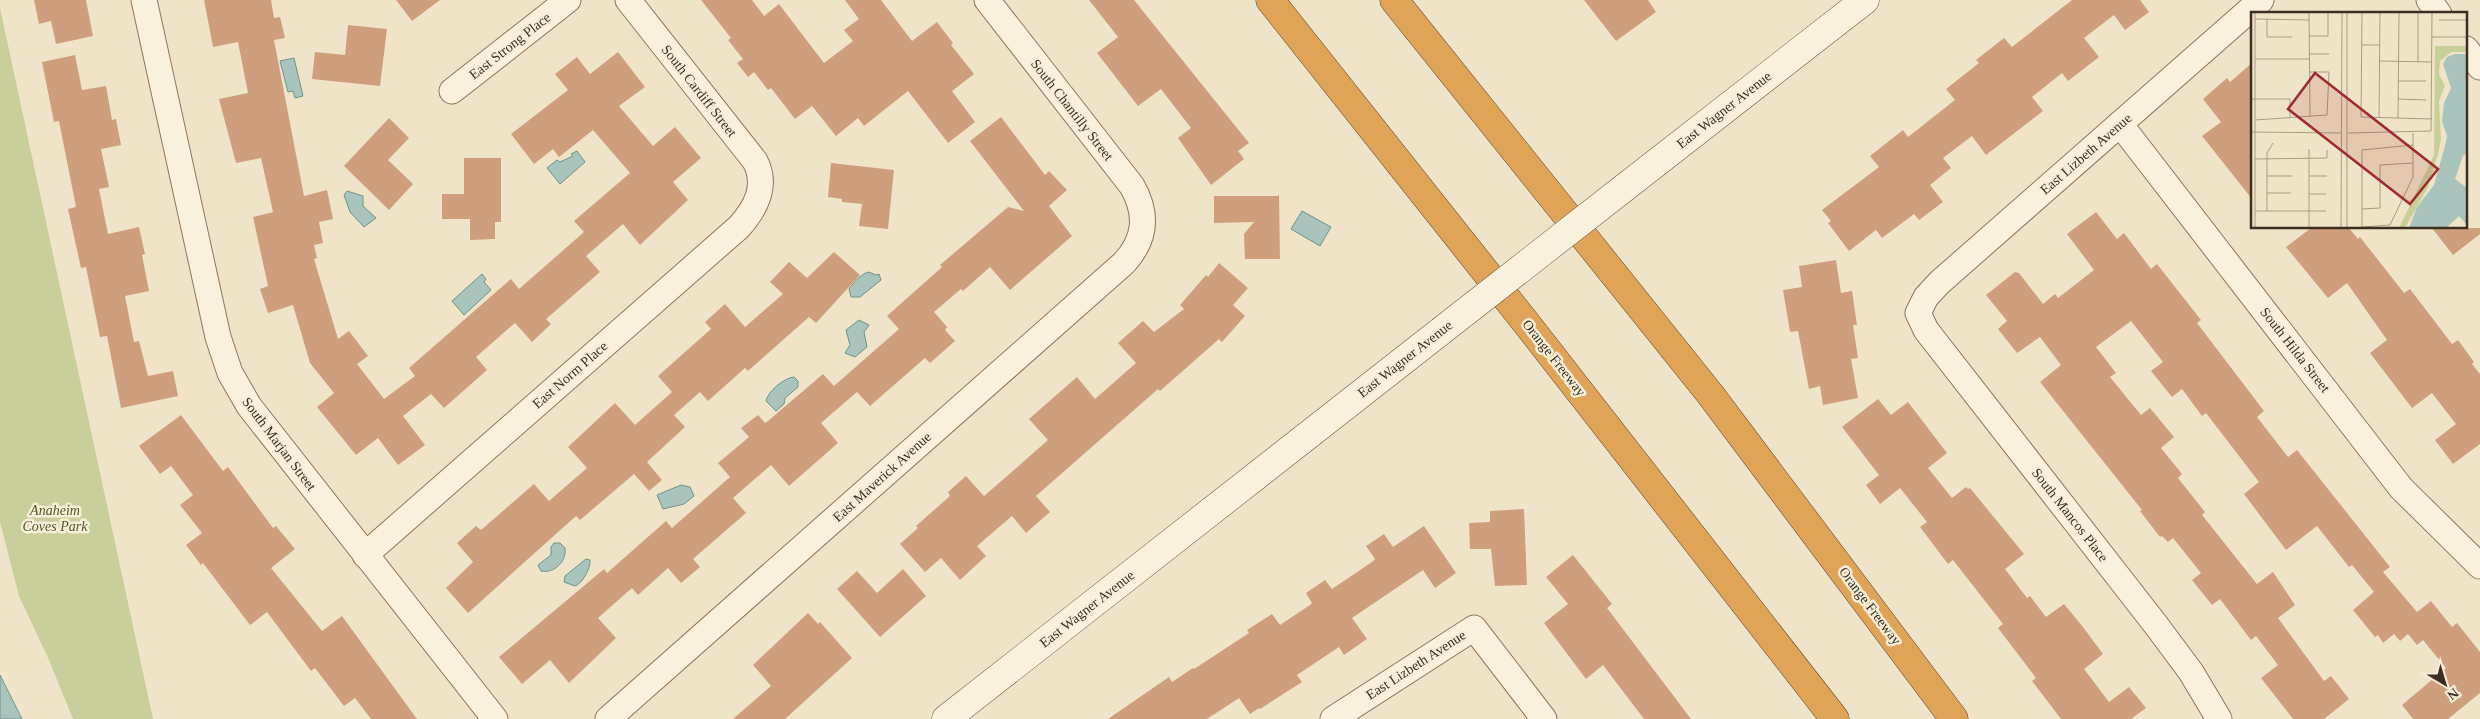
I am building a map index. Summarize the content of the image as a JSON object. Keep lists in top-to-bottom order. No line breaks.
{"streets":{"highway":["Orange Freeway"],"street":["East Strong Place","South Cardiff Street","South Chantilly Street","East Wagner Avenue","East Lizbeth Avenue","South Hilda Street","East Norm Place","South Marjan Street","East Maverick Avenue","South Mancos Place"]},"crossings":[["South Cardiff Street","East Norm Place"],["South Chantilly Street","East Maverick Avenue"],["East Lizbeth Avenue","South Hilda Street"],["East Lizbeth Avenue","South Mancos Place"],["East Norm Place","South Marjan Street"]],"parks":["Anaheim Coves Park"],"north":"bottom right"}
